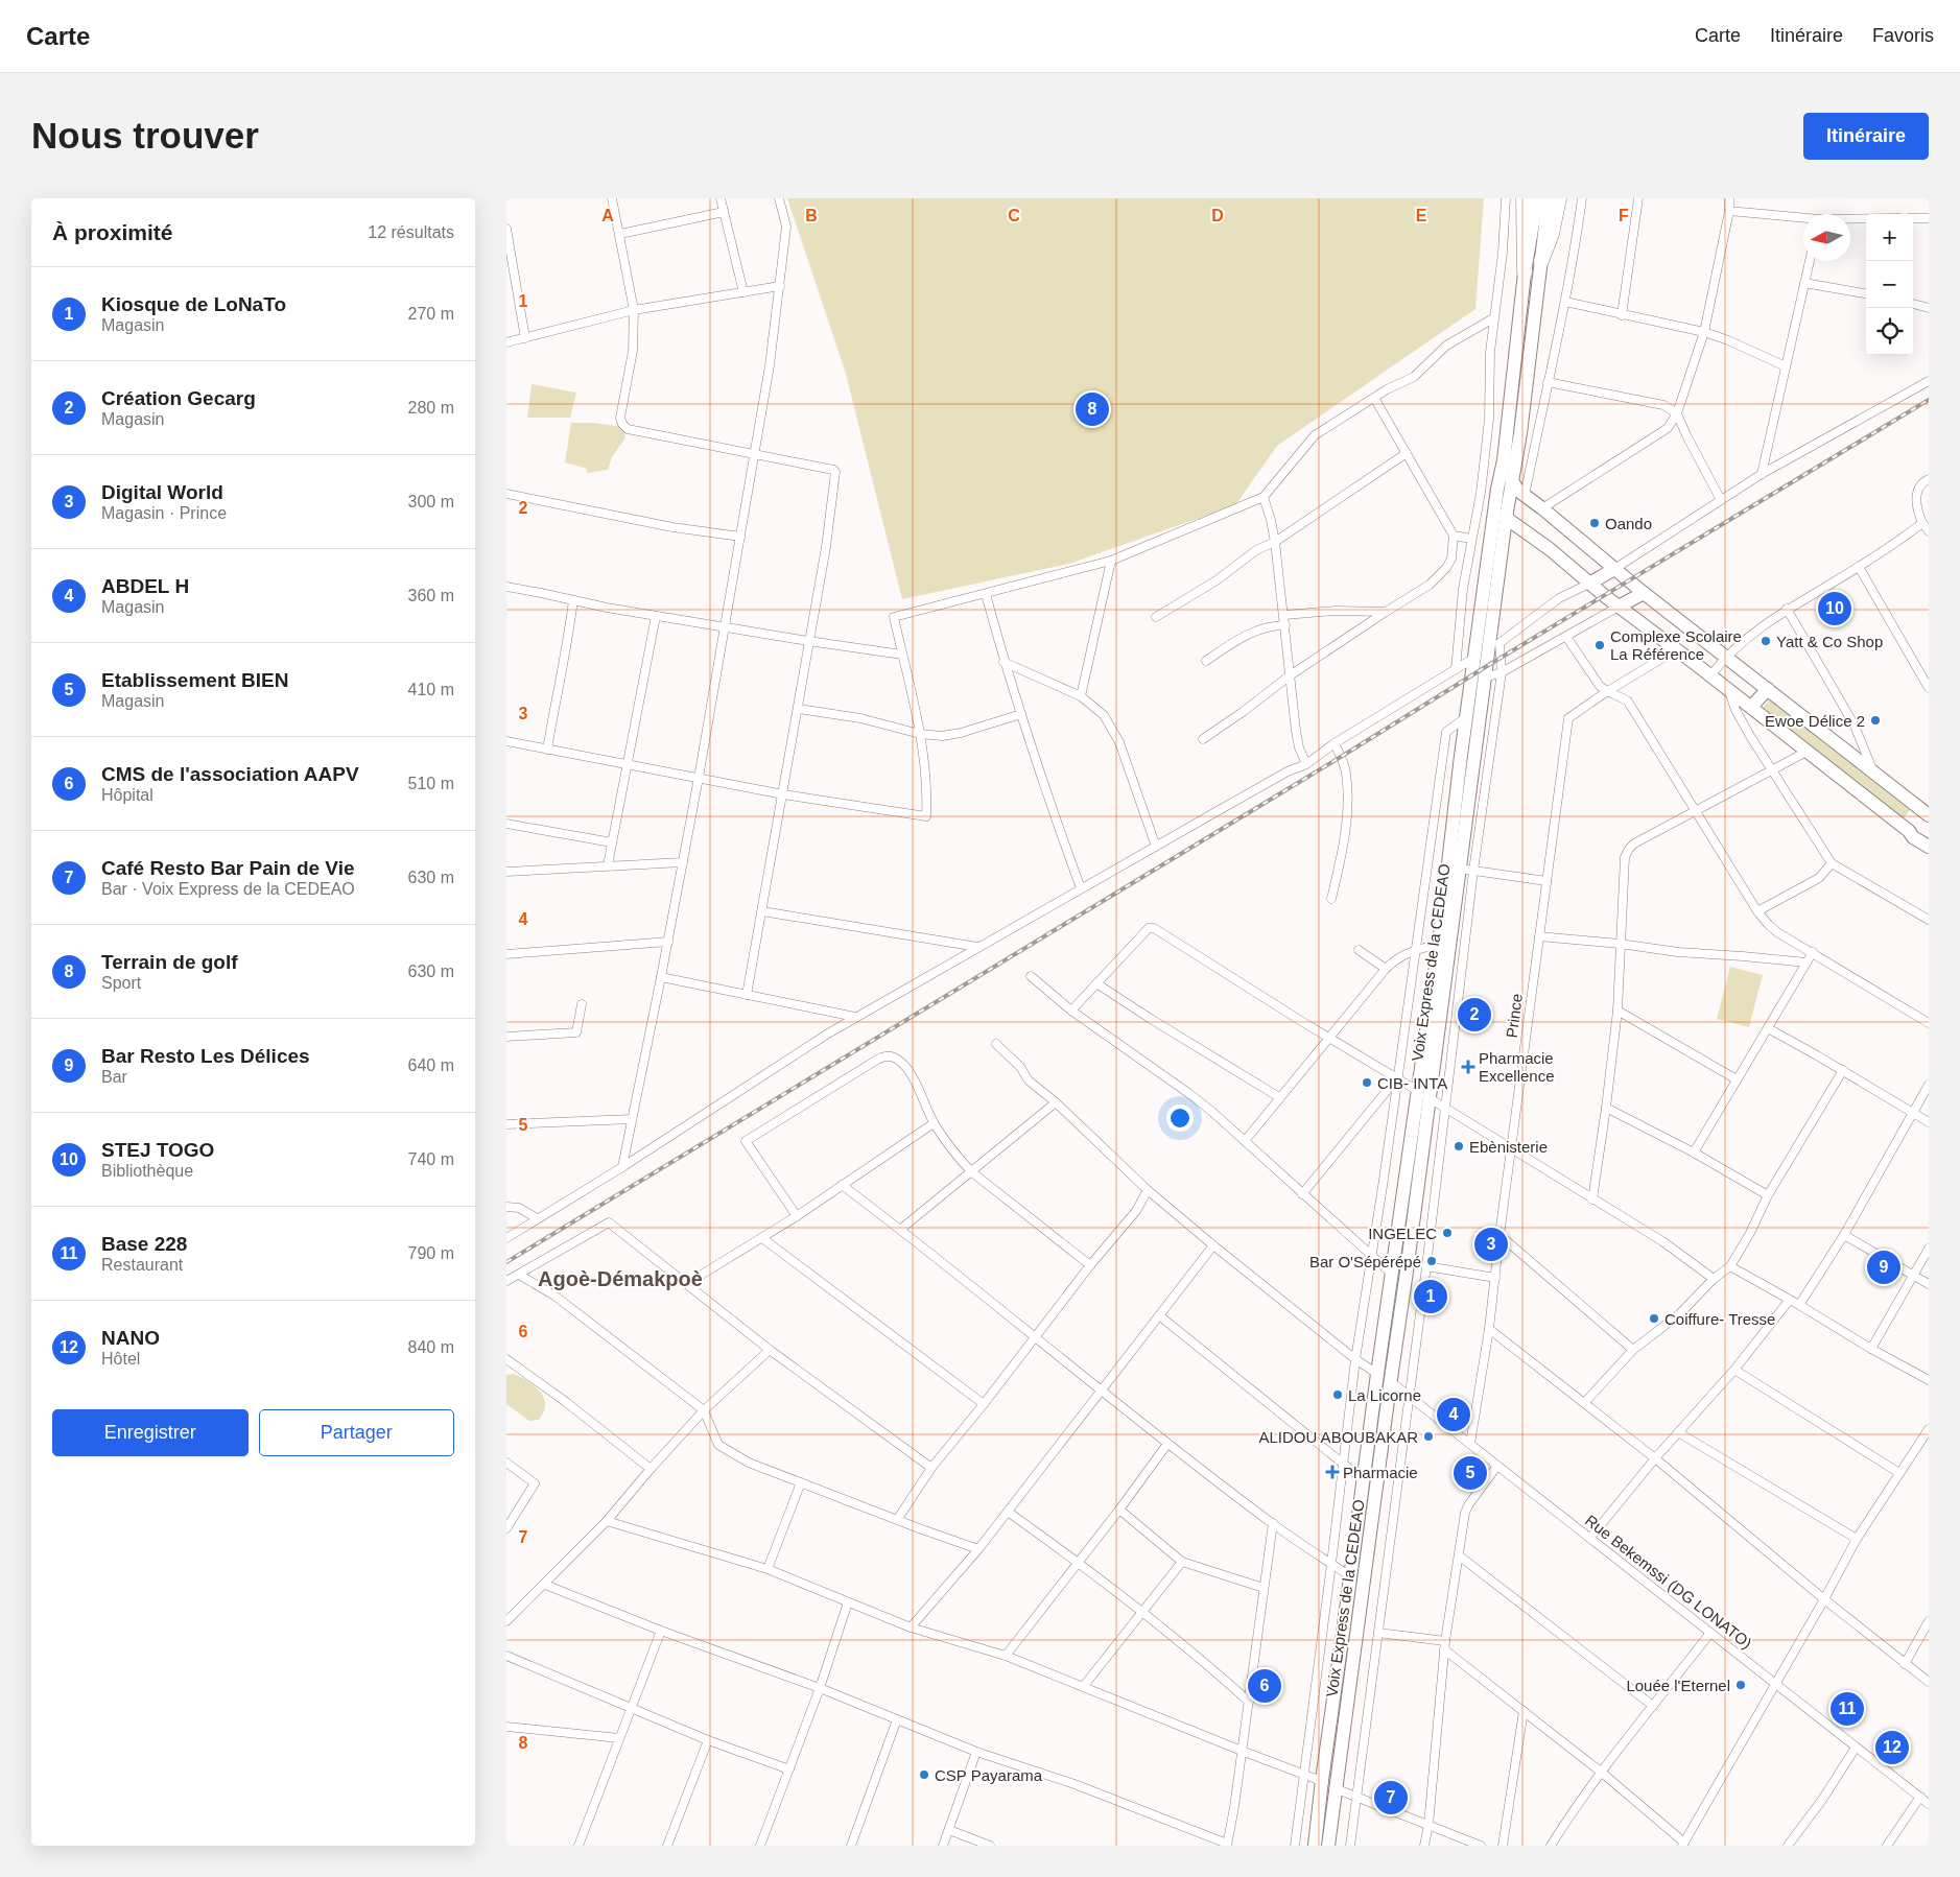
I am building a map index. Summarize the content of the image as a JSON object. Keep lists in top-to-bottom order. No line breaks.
{"streets":{"main road":["Voix Express de la CEDEAO"],"street":["Prince","Rue Bekemssi (DG LONATO)"]},"crossings":[["Voix Express de la CEDEAO","Rue Bekemssi (DG LONATO)"],["Prince","Rue Bekemssi (DG LONATO)"]],"districts":["Agoè-Démakpoè"],"places":{"other":["Oando","Yatt & Co Shop","Complexe Scolaire La Référence","Ewoe Délice 2","CIB- INTA","Ebènisterie","INGELEC","Bar O'Sépérépé","Coiffure- Tresse","La Licorne","ALIDOU ABOUBAKAR","Louée l'Eternel","CSP Payarama"],"health":["Pharmacie Excellence","Pharmacie"]},"north":"left","page":{"header":"Carte","nav":["Carte","Itinéraire","Favoris"],"buttons":["Itinéraire",["Enregistrer","Partager"]],"title":"Nous trouver","heading":["À proximité","12 résultats"],"map_buttons":["+","−"],"list":[{"mark":"1","name":"Kiosque de LoNaTo","note":"Magasin","value":"270 m"},{"mark":"2","name":"Création Gecarg","note":"Magasin","value":"280 m"},{"mark":"3","name":"Digital World","note":"Magasin · Prince","value":"300 m"},{"mark":"4","name":"ABDEL H","note":"Magasin","value":"360 m"},{"mark":"5","name":"Etablissement BIEN","note":"Magasin","value":"410 m"},{"mark":"6","name":"CMS de l'association AAPV","note":"Hôpital","value":"510 m"},{"mark":"7","name":"Café Resto Bar Pain de Vie","note":"Bar · Voix Express de la CEDEAO","value":"630 m"},{"mark":"8","name":"Terrain de golf","note":"Sport","value":"630 m"},{"mark":"9","name":"Bar Resto Les Délices","note":"Bar","value":"640 m"},{"mark":"10","name":"STEJ TOGO","note":"Bibliothèque","value":"740 m"},{"mark":"11","name":"Base 228","note":"Restaurant","value":"790 m"},{"mark":"12","name":"NANO","note":"Hôtel","value":"840 m"}],"pins":["8","10","2","3","9","1","4","5","6","11","12","7"]},"grid":{"columns":["A","B","C","D","E","F"],"rows":["1","2","3","4","5","6","7","8"]}}
